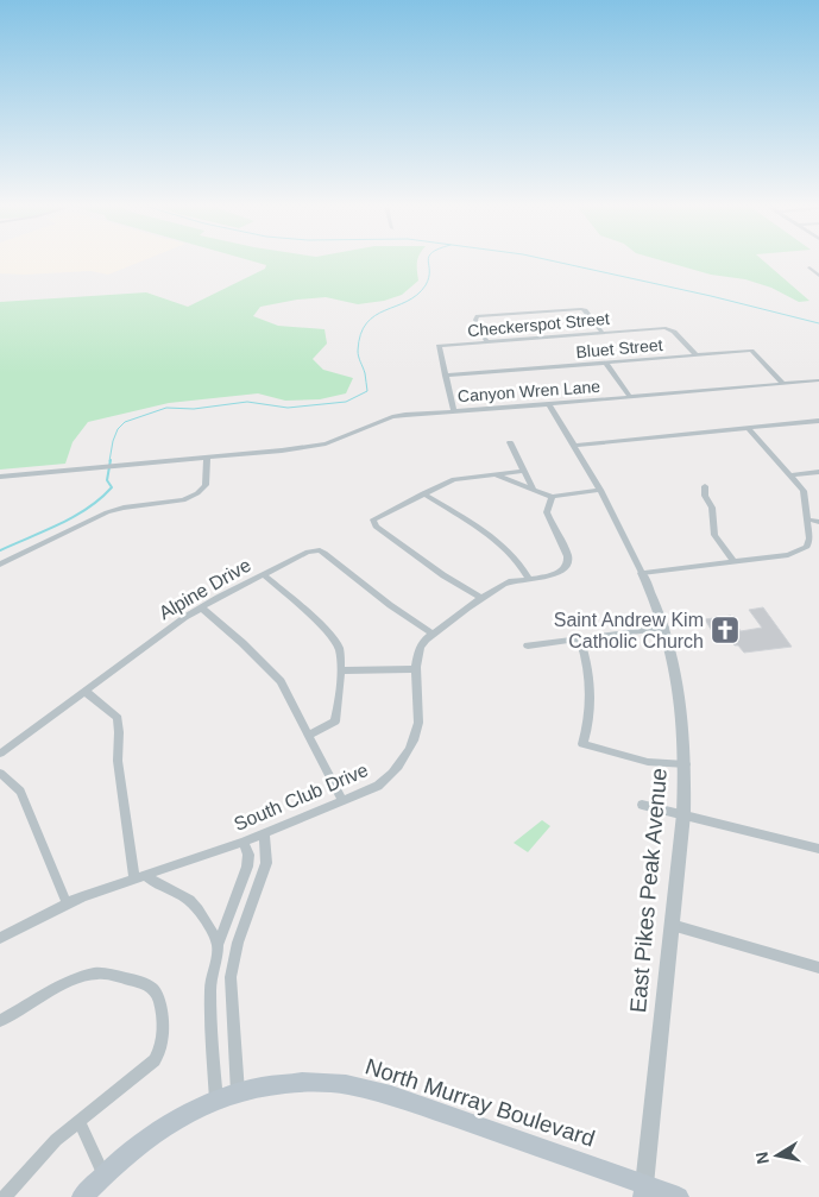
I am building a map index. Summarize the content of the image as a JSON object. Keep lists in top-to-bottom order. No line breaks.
{"streets":{"main road":["North Murray Boulevard"],"street":["Checkerspot Street","Bluet Street","Canyon Wren Lane","Alpine Drive","South Club Drive","East Pikes Peak Avenue"]},"crossings":[["Checkerspot Street","Bluet Street"],["Checkerspot Street","Canyon Wren Lane"],["Bluet Street","Canyon Wren Lane"],["Canyon Wren Lane","East Pikes Peak Avenue"],["Alpine Drive","South Club Drive"],["East Pikes Peak Avenue","North Murray Boulevard"]],"places":{"church":["Saint Andrew Kim Catholic Church"]},"north":"left"}
